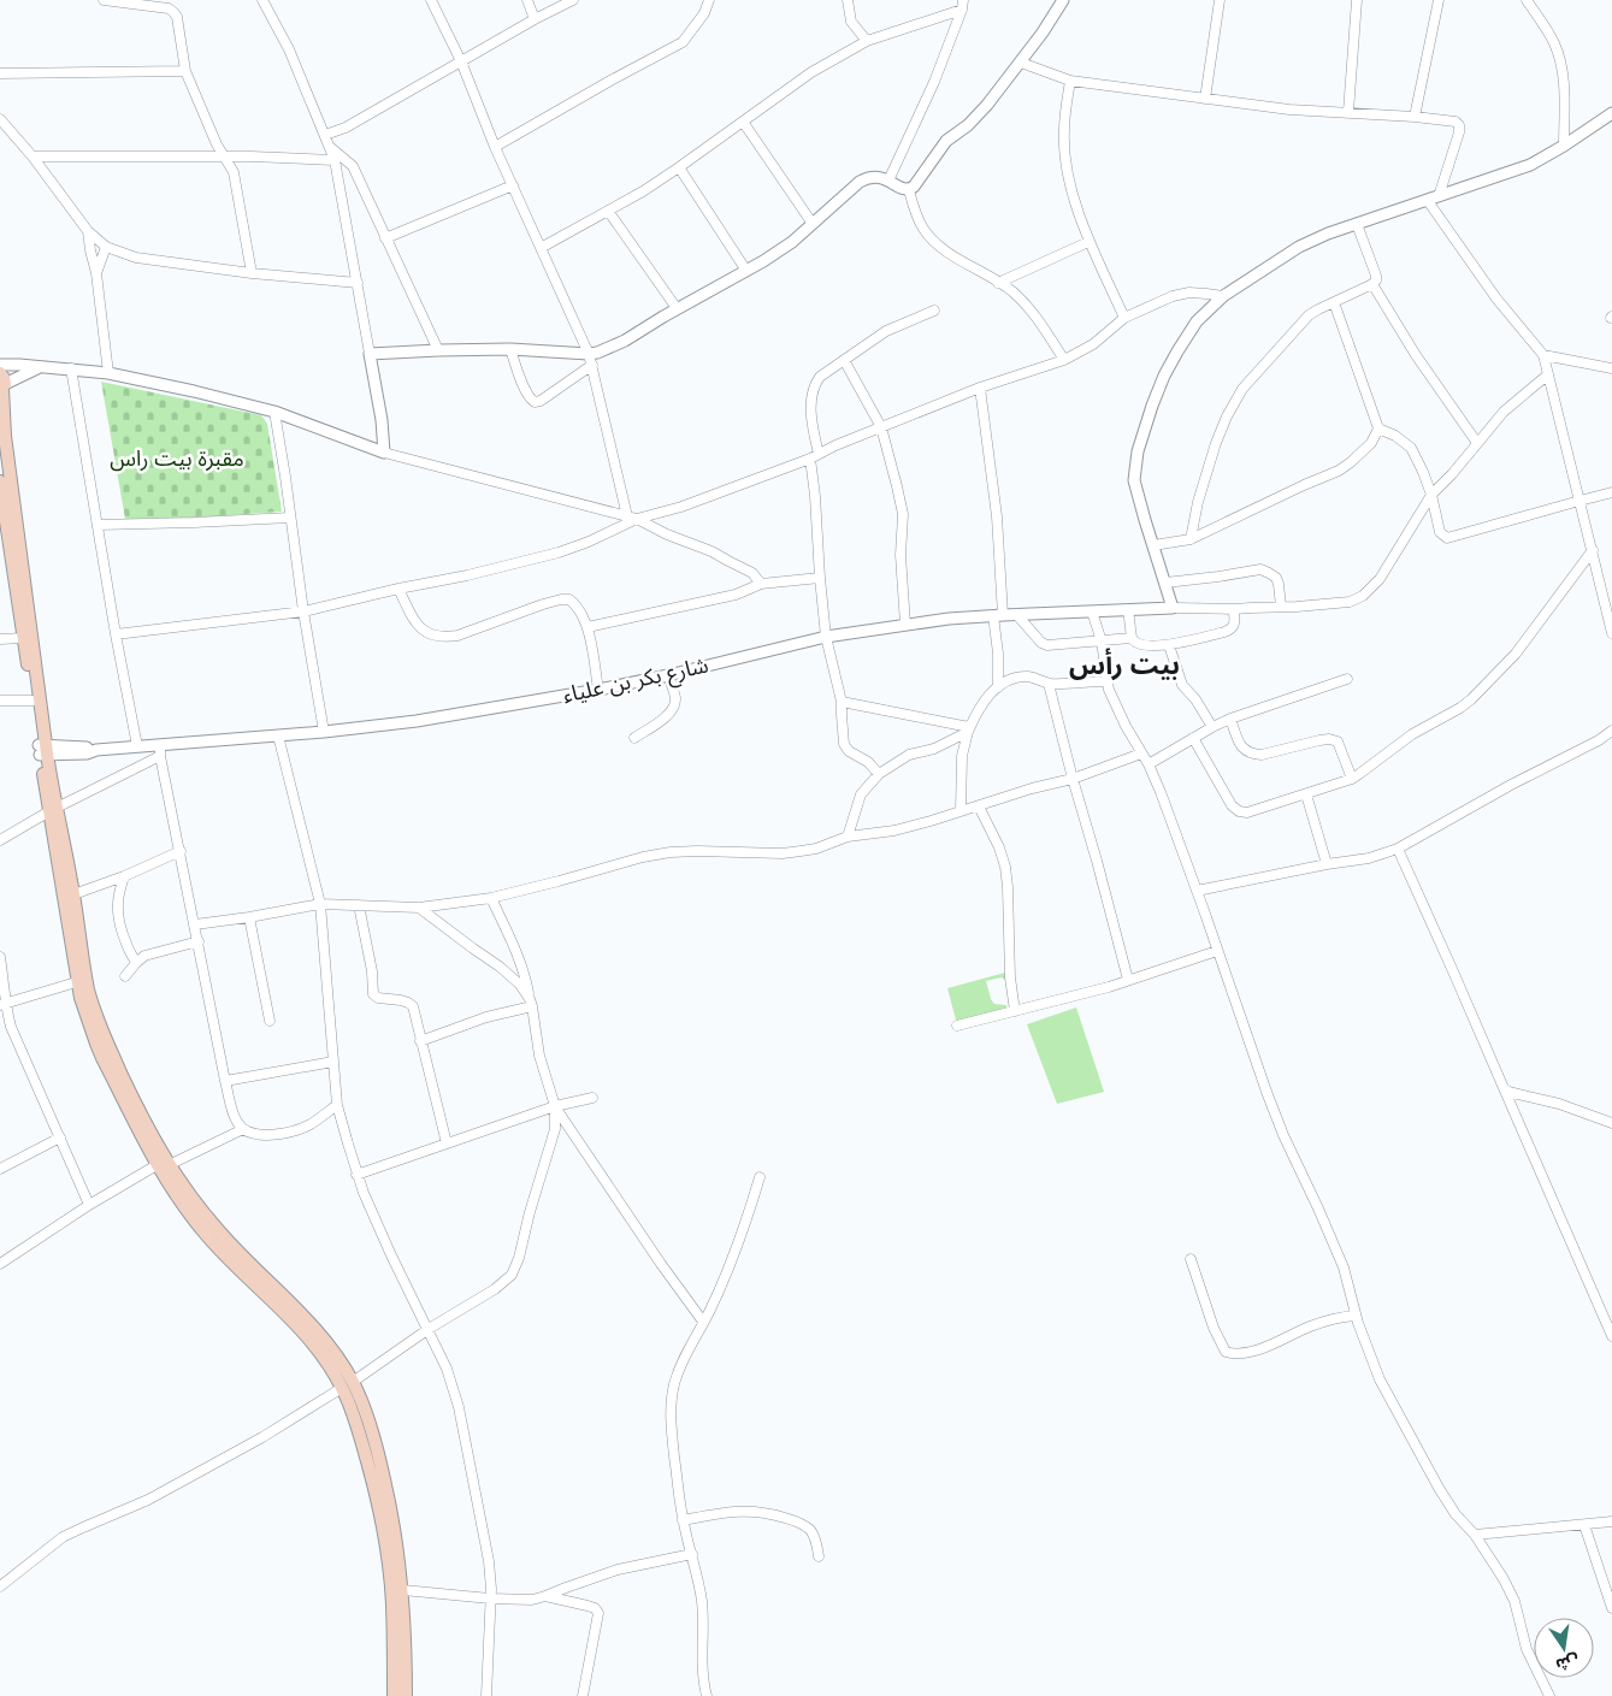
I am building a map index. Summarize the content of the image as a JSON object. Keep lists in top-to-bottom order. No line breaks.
{"streets":{"street":["شارع بكر بن علياء"]},"districts":["بيت رأس"],"parks":["مقبرة بيت راس"],"north":"bottom"}
